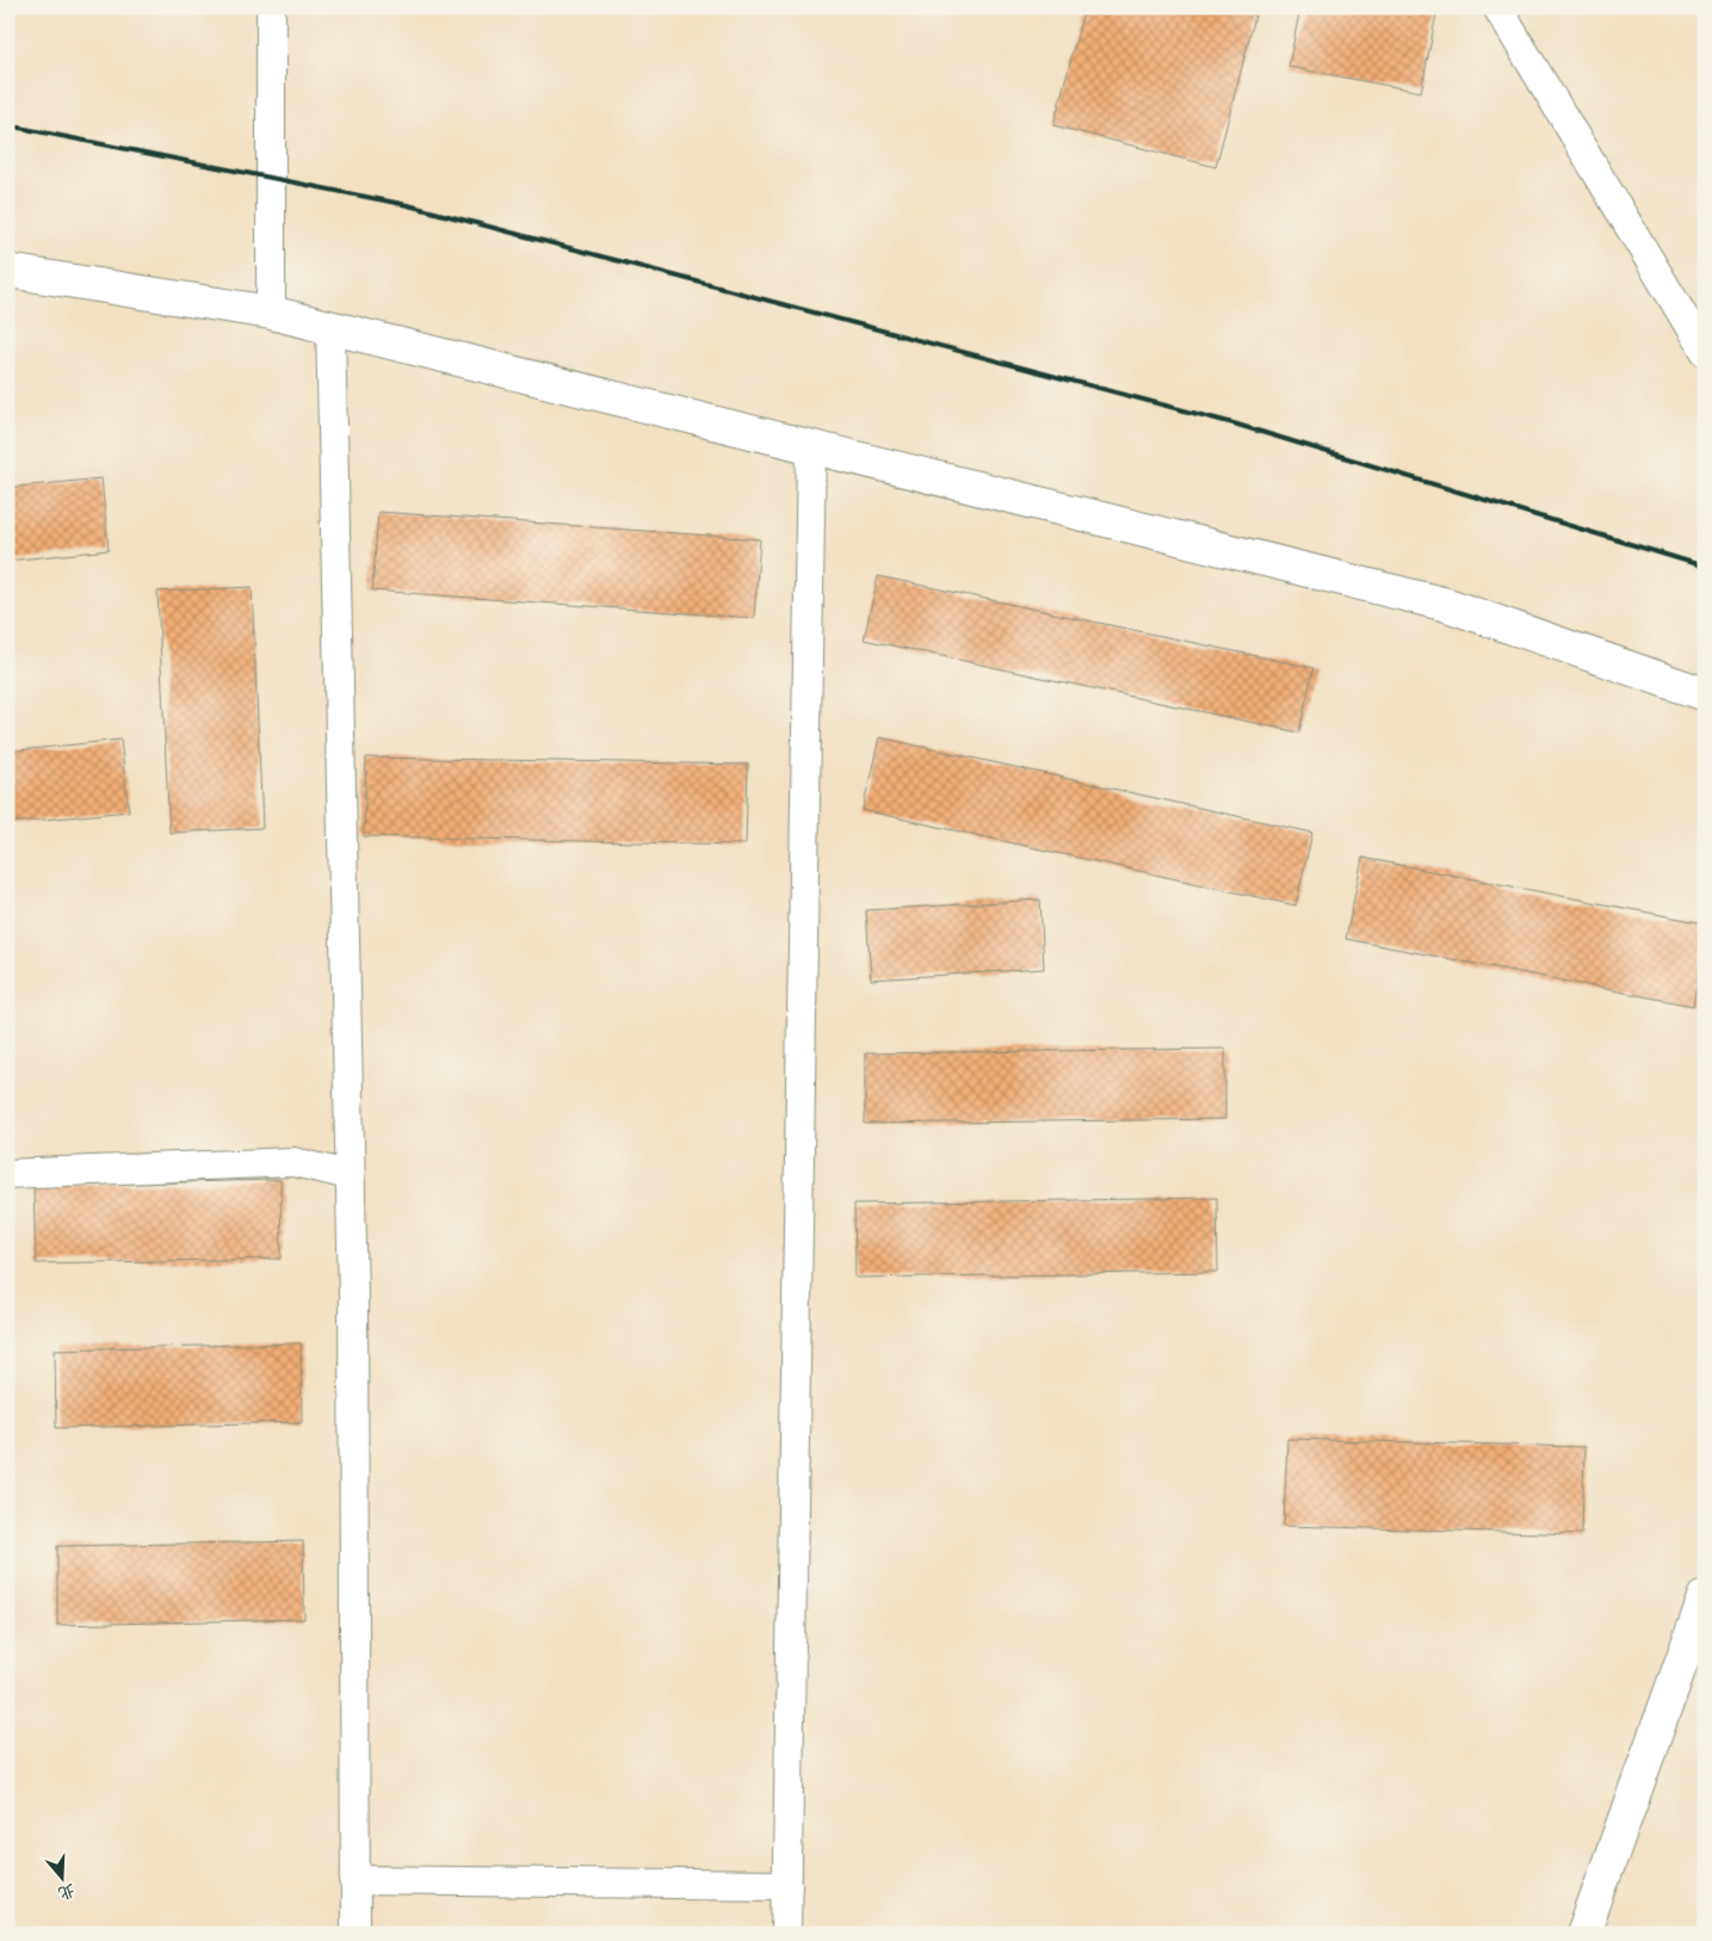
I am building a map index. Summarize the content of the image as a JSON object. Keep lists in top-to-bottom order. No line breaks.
{"north":"bottom"}
